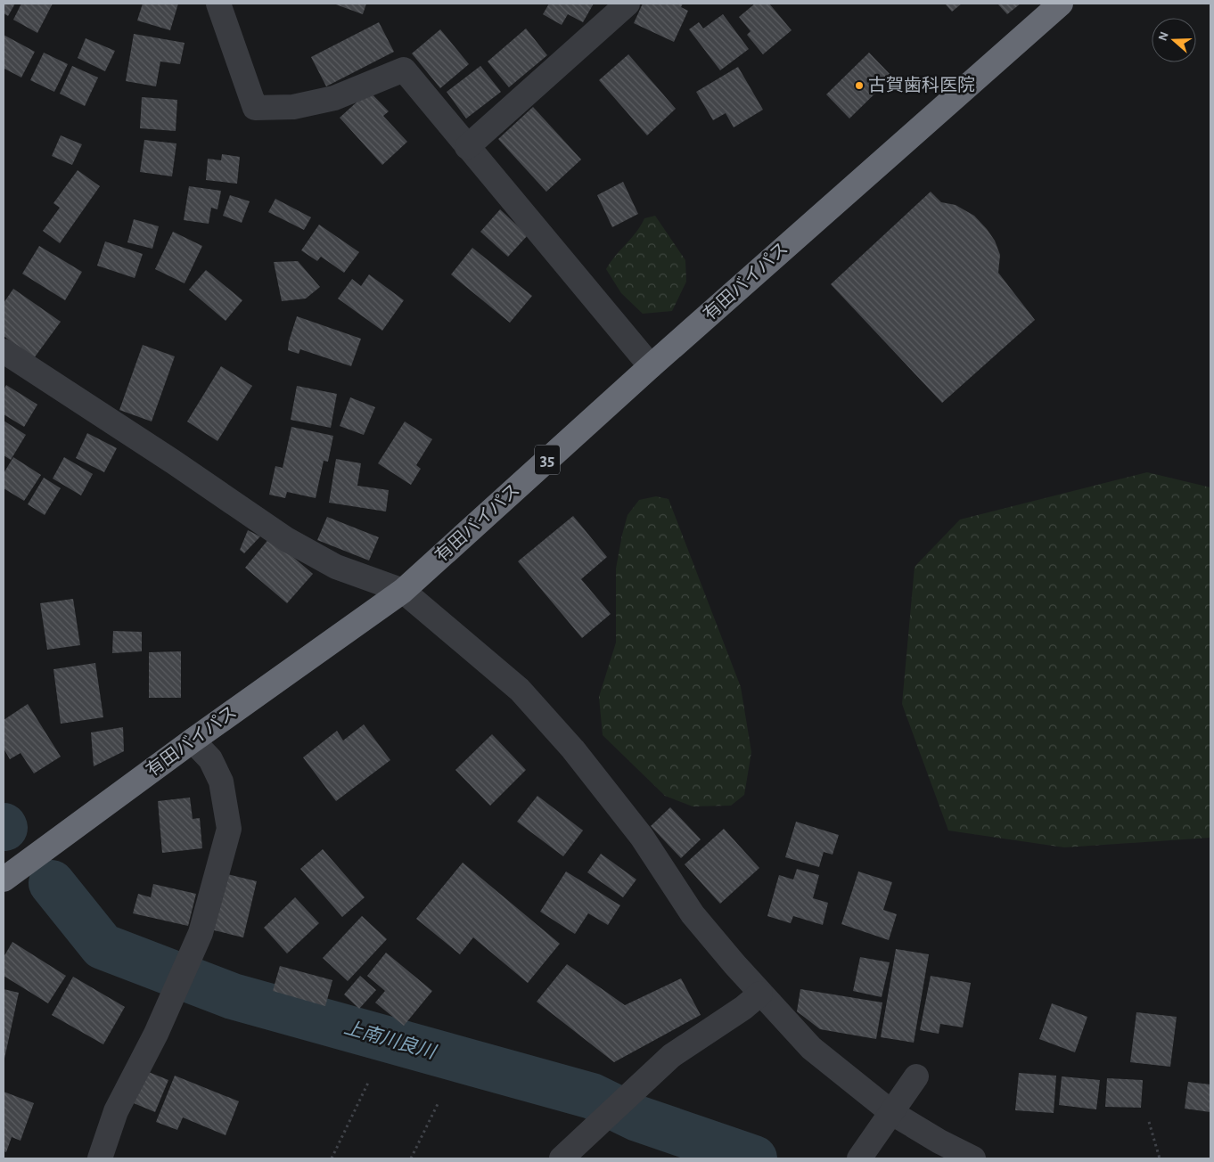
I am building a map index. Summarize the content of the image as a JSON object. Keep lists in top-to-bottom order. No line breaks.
{"streets":{"highway":["有田バイパス","35"]},"water":["上南川良川"],"places":["古賀歯科医院"],"north":"left"}
